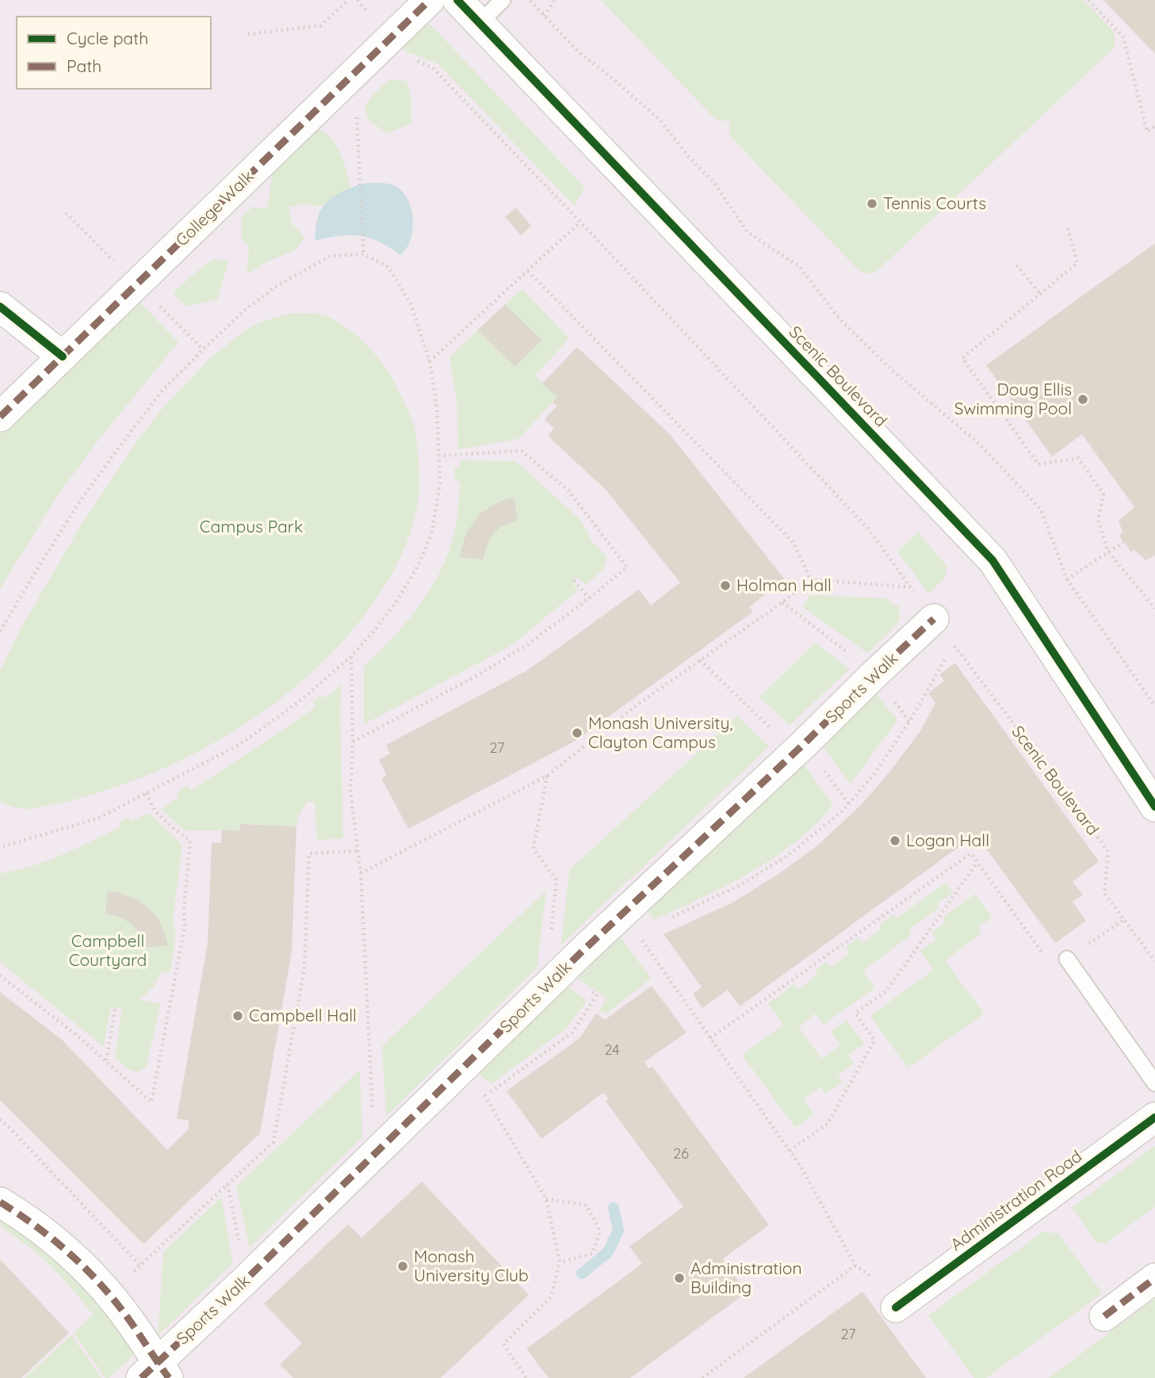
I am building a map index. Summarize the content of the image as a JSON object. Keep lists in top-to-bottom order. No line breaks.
{"streets":{"street":["College Walk","Scenic Boulevard","Sports Walk","Administration Road"]},"parks":["Campus Park","Campbell Courtyard"],"places":["Tennis Courts","Doug Ellis Swimming Pool","Holman Hall","Monash University, Clayton Campus","Logan Hall","Campbell Hall","Monash University Club","Administration Building"],"house_numbers":["27","24","26","27"],"legend":["Cycle path","Path"]}
